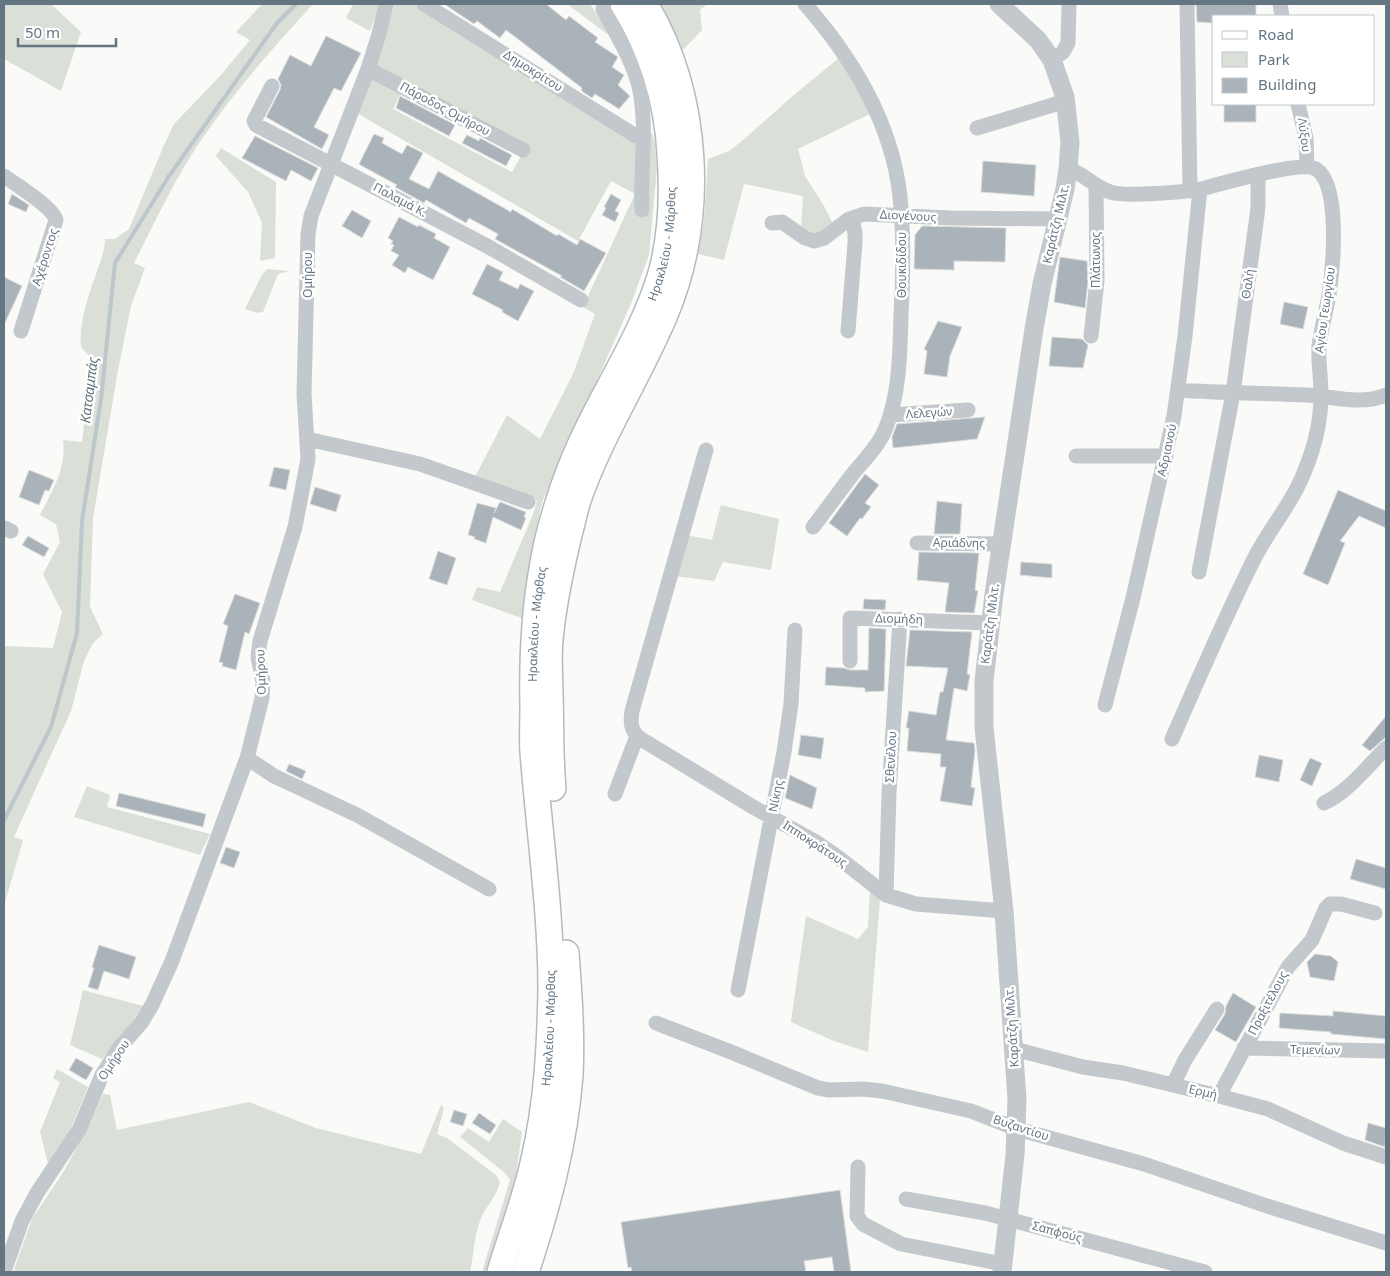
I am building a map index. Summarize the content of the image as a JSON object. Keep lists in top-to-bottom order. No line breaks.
{"streets":{"main road":["Ηρακλείου - Μάρθας"],"street":["Δημοκρίτου","Πάροδος Ομήρου","Λύξου","Παλαμά Κ.","Διογένους","Καράτζη Μιλτ.","Αχέροντος","Πλάτωνος","Θουκιδίδου","Ομήρου","Θαλή","Αγίου Γεωργίου","Λελεγών","Αδριανού","Αριάδνης","Διομήδη","Σθενέλου","Νίκης","Ιπποκράτους","Πραξιτέλους","Τεμενίων","Ερμή","Βυζαντίου","Σαπφούς"]},"crossings":[["Πάροδος Ομήρου","Ομήρου"],["Λύξου","Αγίου Γεωργίου"],["Παλαμά Κ.","Ομήρου"],["Διογένους","Καράτζη Μιλτ."],["Διογένους","Θουκιδίδου"],["Καράτζη Μιλτ.","Αριάδνης"],["Καράτζη Μιλτ.","Διομήδη"],["Καράτζη Μιλτ.","Ιπποκράτους"],["Καράτζη Μιλτ.","Ερμή"],["Καράτζη Μιλτ.","Βυζαντίου"],["Καράτζη Μιλτ.","Σαπφούς"],["Θουκιδίδου","Λελεγών"],["Διομήδη","Σθενέλου"],["Σθενέλου","Ιπποκράτους"],["Νίκης","Ιπποκράτους"],["Πραξιτέλους","Τεμενίων"],["Πραξιτέλους","Ερμή"]],"water":["Κατσαμπάς"],"legend":["Road","Park","Building"],"scale_bar":"50 m"}
